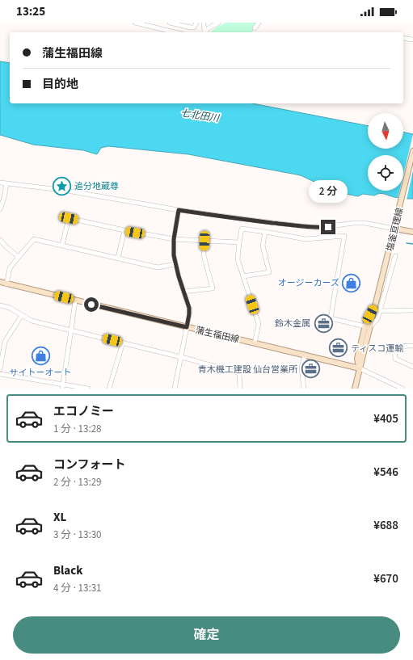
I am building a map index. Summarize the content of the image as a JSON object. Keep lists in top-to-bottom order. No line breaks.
{"streets":{"main road":["塩釜亘理線","蒲生福田線"]},"crossings":[["塩釜亘理線","蒲生福田線"]],"water":["七北田川"],"places":{"place":["追分地蔵尊"],"shop":["オージーカーズ","サイトーオート"],"office":["鈴木金属","ティスコ運輸","青木機工建設 仙台営業所"]},"north":"bottom","page":{"status":"13:25","banner":["蒲生福田線","目的地"],"bubble":"2 分","list":[{"name":"エコノミー","note":"1 分 · 13:28","value":"¥405"},{"name":"コンフォート","note":"2 分 · 13:29","value":"¥546"},{"name":"XL","note":"3 分 · 13:30","value":"¥688"},{"name":"Black","note":"4 分 · 13:31","value":"¥670"}],"buttons":"確定"}}
